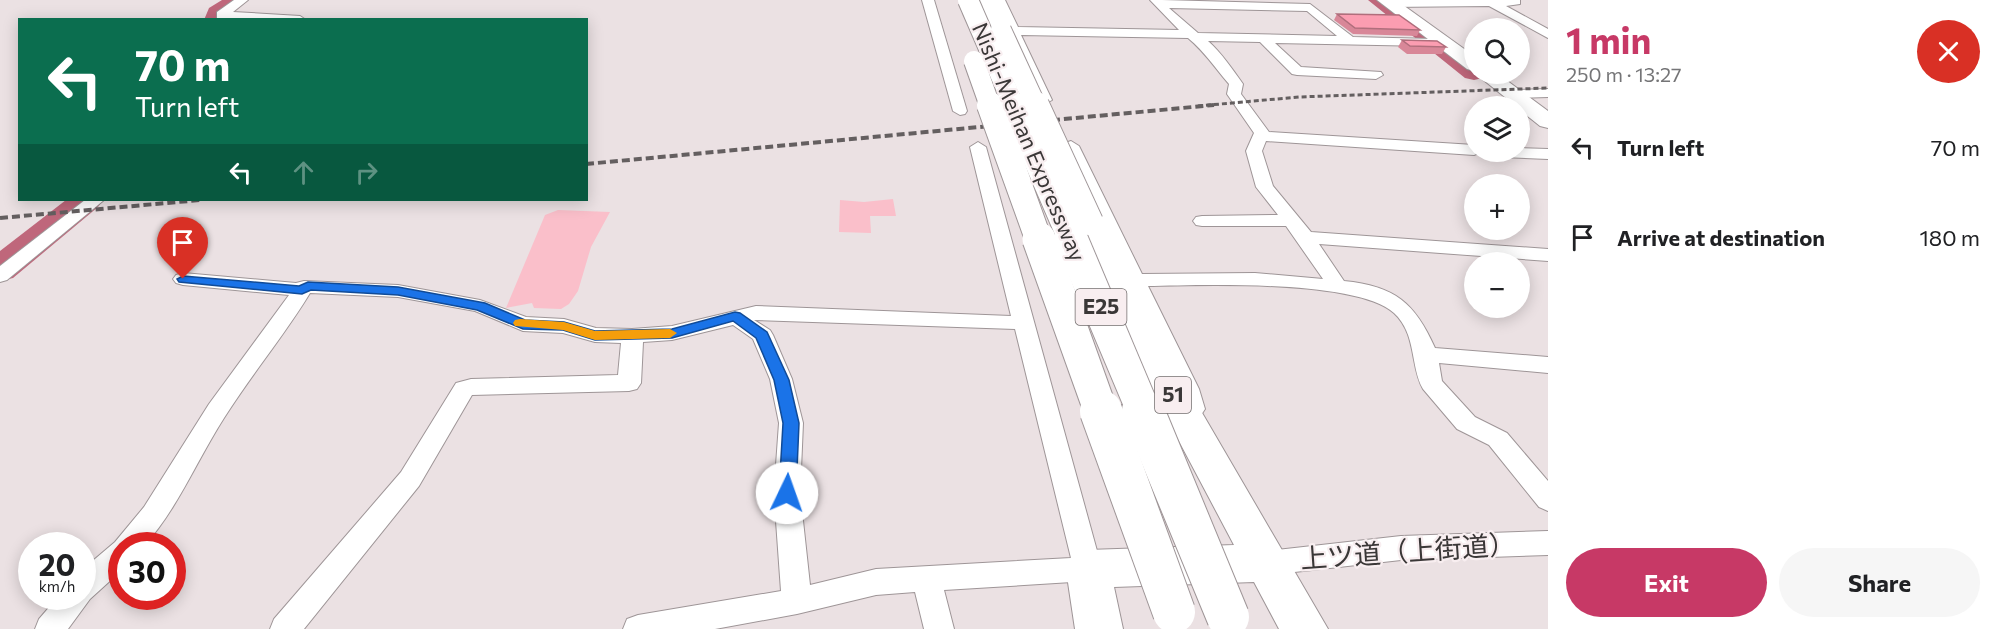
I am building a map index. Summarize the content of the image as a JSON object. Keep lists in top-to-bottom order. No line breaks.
{"streets":{"main road":["Nishi-Meihan Expressway","E25","51"],"street":["上ツ道（上街道）"]},"crossings":[["51","上ツ道（上街道）"]],"page":{"heading":["1 min","250 m · 13:27"],"map_buttons":["+","−"],"turn":["70 m","Turn left"],"list":[{"name":"Turn left","value":"70 m"},{"name":"Arrive at destination","value":"180 m"}],"speed":"20 km/h","limit":"30","buttons":["Exit","Share"]}}
